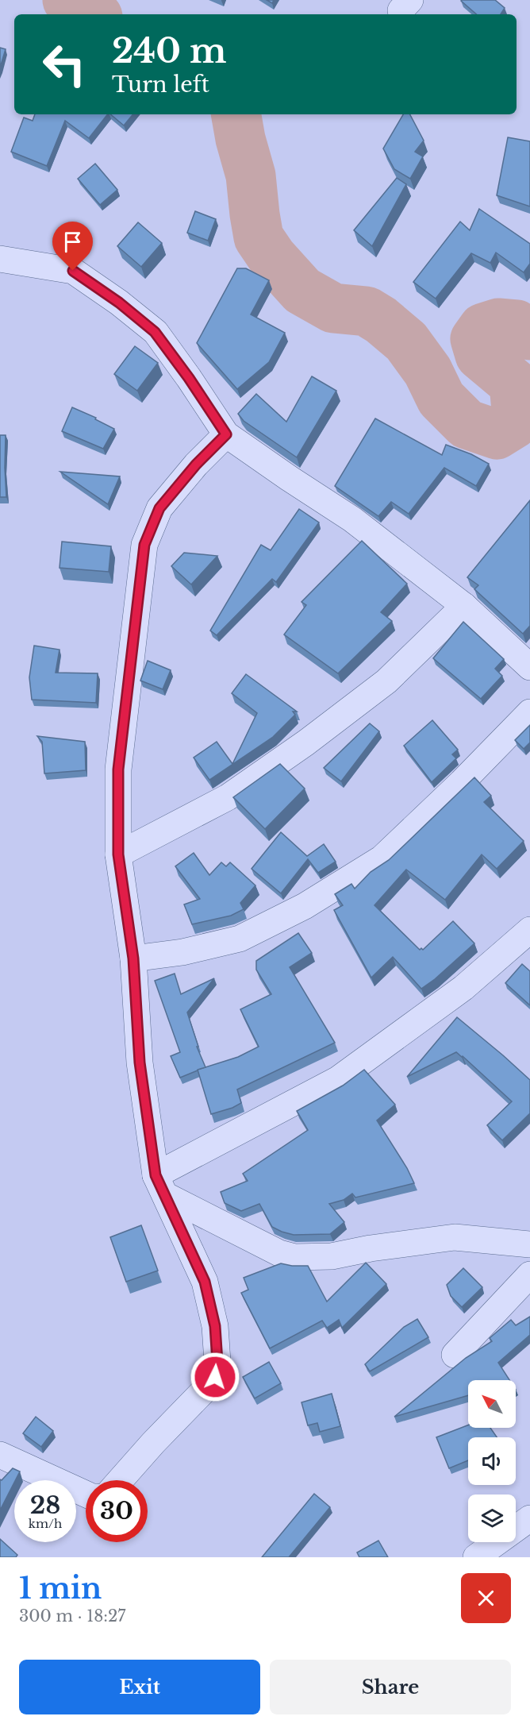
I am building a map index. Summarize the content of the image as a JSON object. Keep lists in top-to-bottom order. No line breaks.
{"north":"top left","page":{"turn":["240 m","Turn left"],"speed":"28 km/h","limit":"30","heading":["1 min","300 m · 18:27"],"buttons":["Exit","Share"]}}
